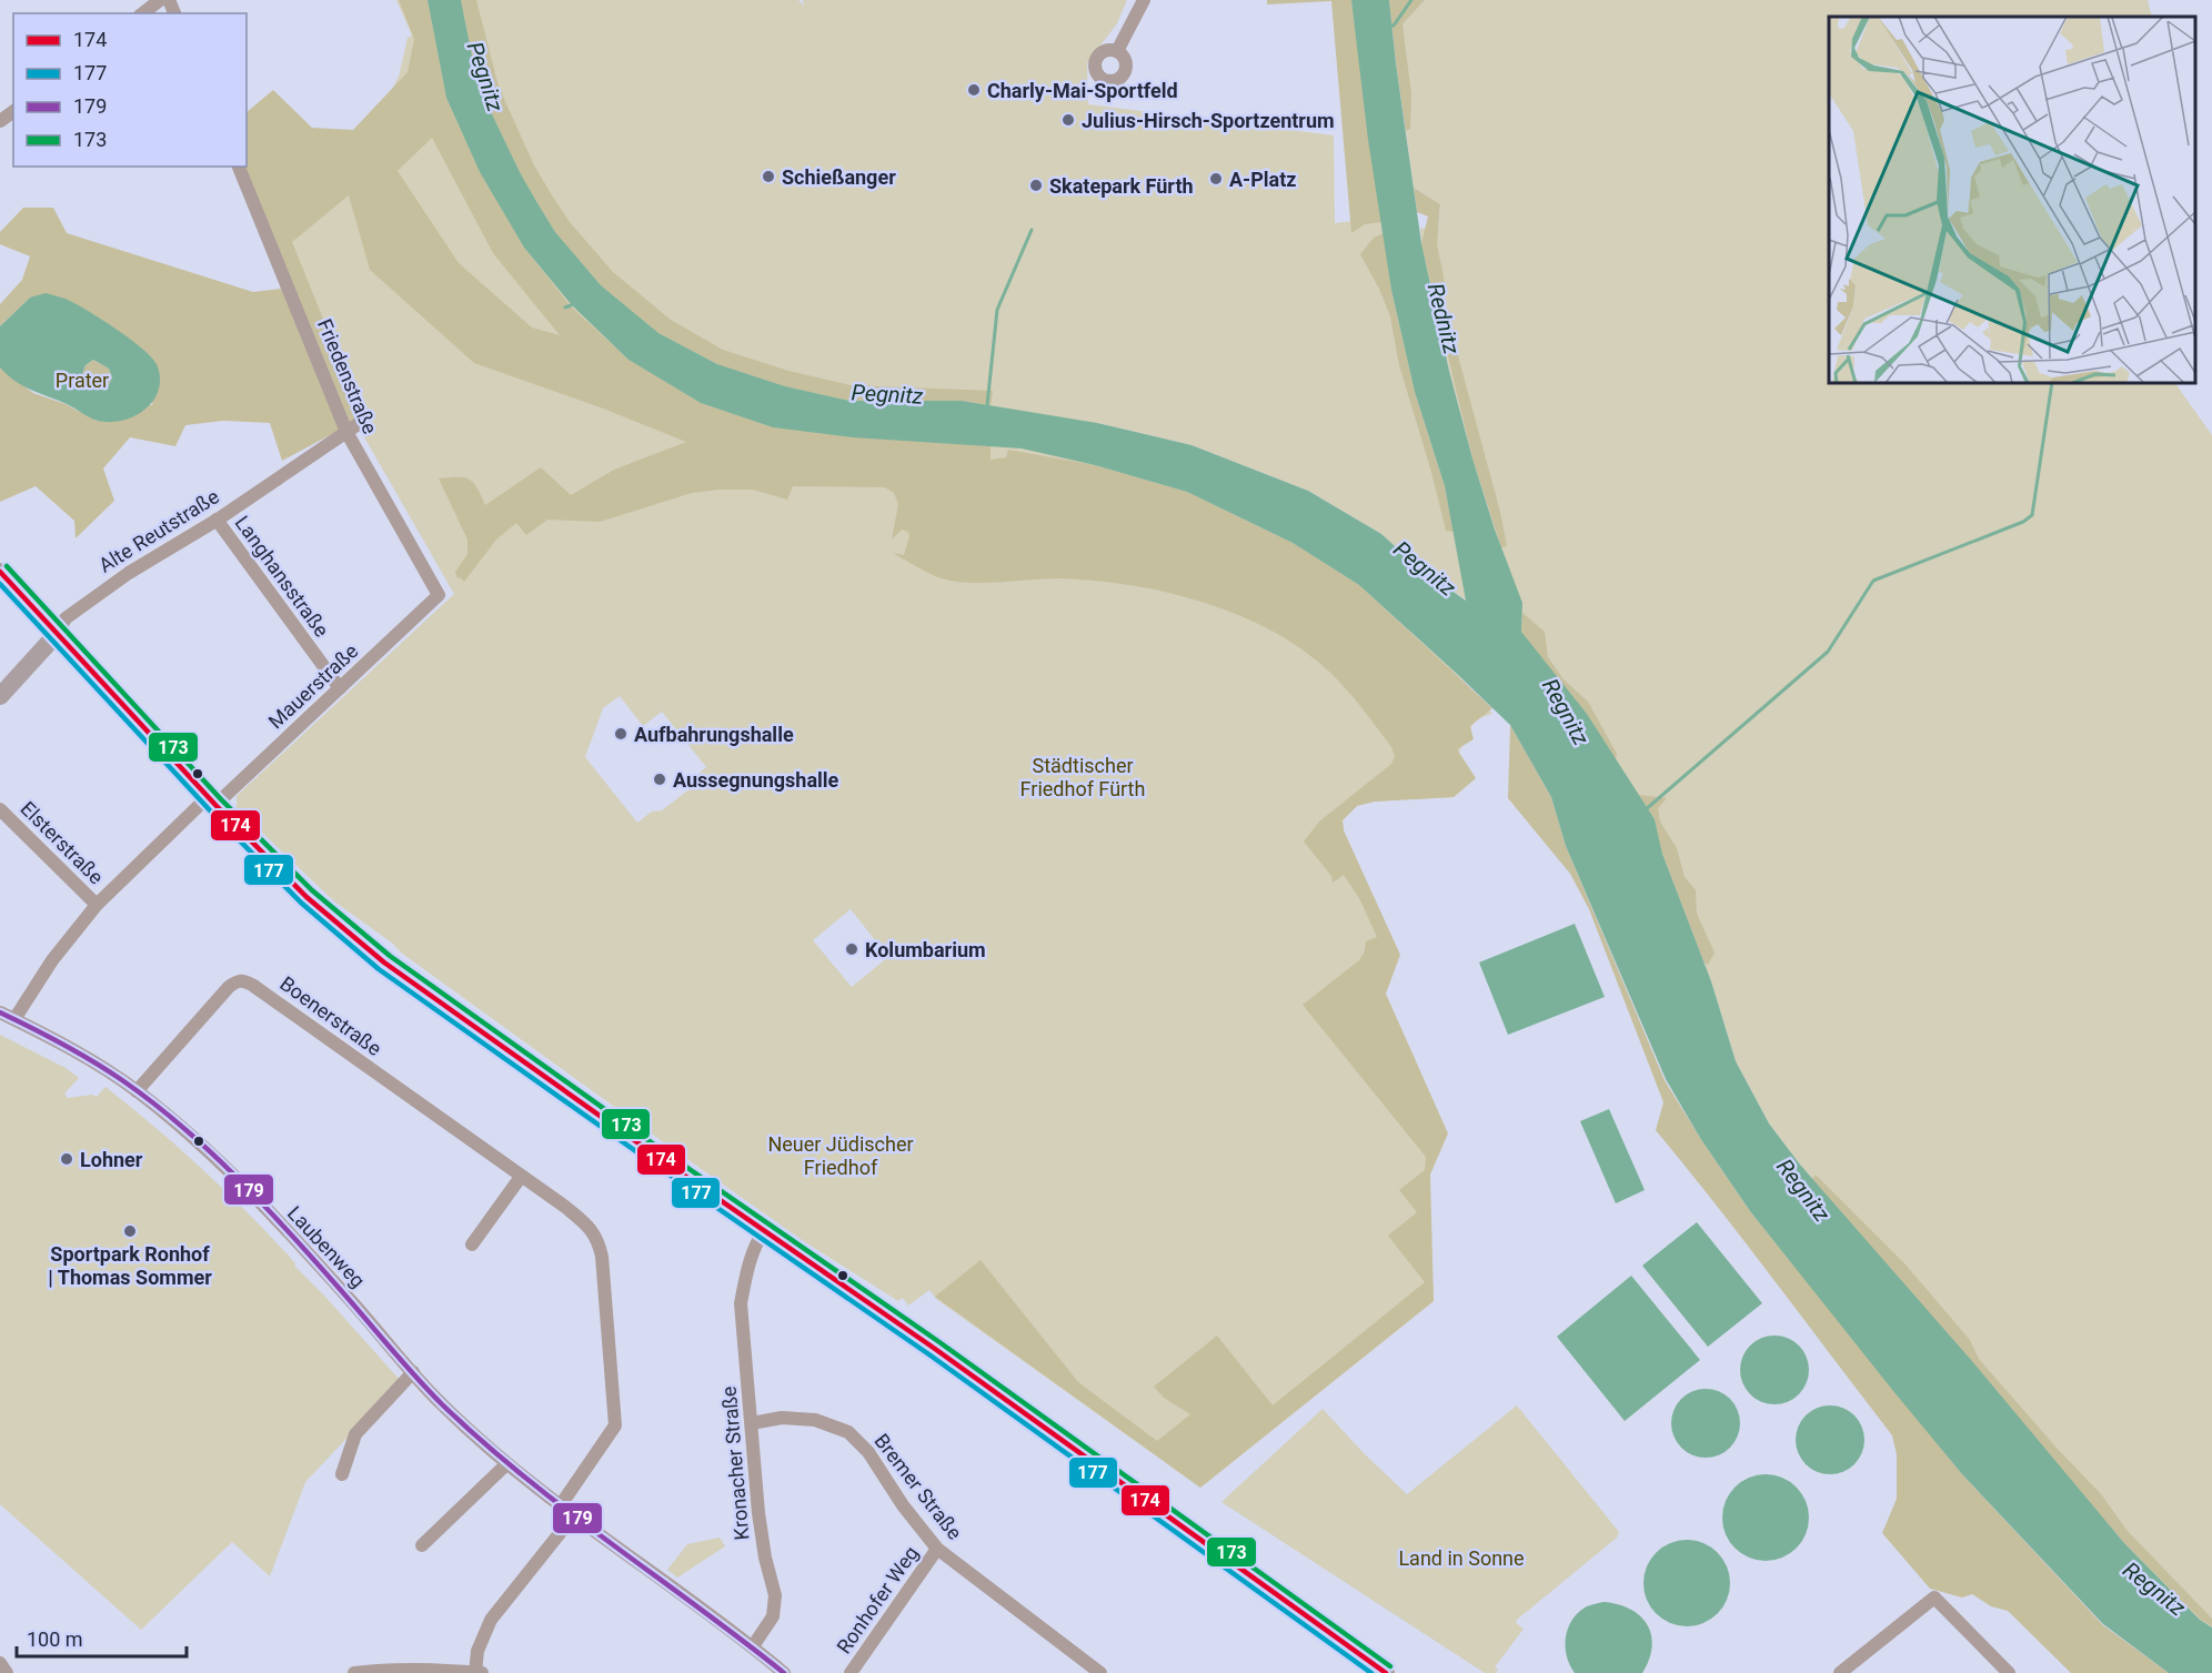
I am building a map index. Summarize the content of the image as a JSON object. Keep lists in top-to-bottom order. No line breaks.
{"streets":{"main road":["Alte Reutstraße"],"street":["Friedenstraße","Langhansstraße","Mauerstraße","Elsterstraße","Boenerstraße","Laubenweg","Kronacher Straße","Bremer Straße","Ronhofer Weg"]},"crossings":[["Friedenstraße","Alte Reutstraße"],["Friedenstraße","Mauerstraße"],["Alte Reutstraße","Langhansstraße"],["Langhansstraße","Mauerstraße"],["Mauerstraße","Elsterstraße"],["Mauerstraße","Laubenweg"],["Boenerstraße","Laubenweg"],["Laubenweg","Kronacher Straße"],["Kronacher Straße","Bremer Straße"],["Bremer Straße","Ronhofer Weg"]],"water":["Pegnitz","Rednitz","Regnitz"],"parks":["Prater","Städtischer Friedhof Fürth","Neuer Jüdischer Friedhof","Land in Sonne"],"places":["Charly-Mai-Sportfeld","Julius-Hirsch-Sportzentrum","Schießanger","A-Platz","Skatepark Fürth","Aufbahrungshalle","Aussegnungshalle","Kolumbarium","Lohner","Sportpark Ronhof | Thomas Sommer"],"lines":["transit line 173","transit line 174","transit line 177","transit line 179"],"legend":["174","177","179","173"],"scale_bar":"100 m"}
